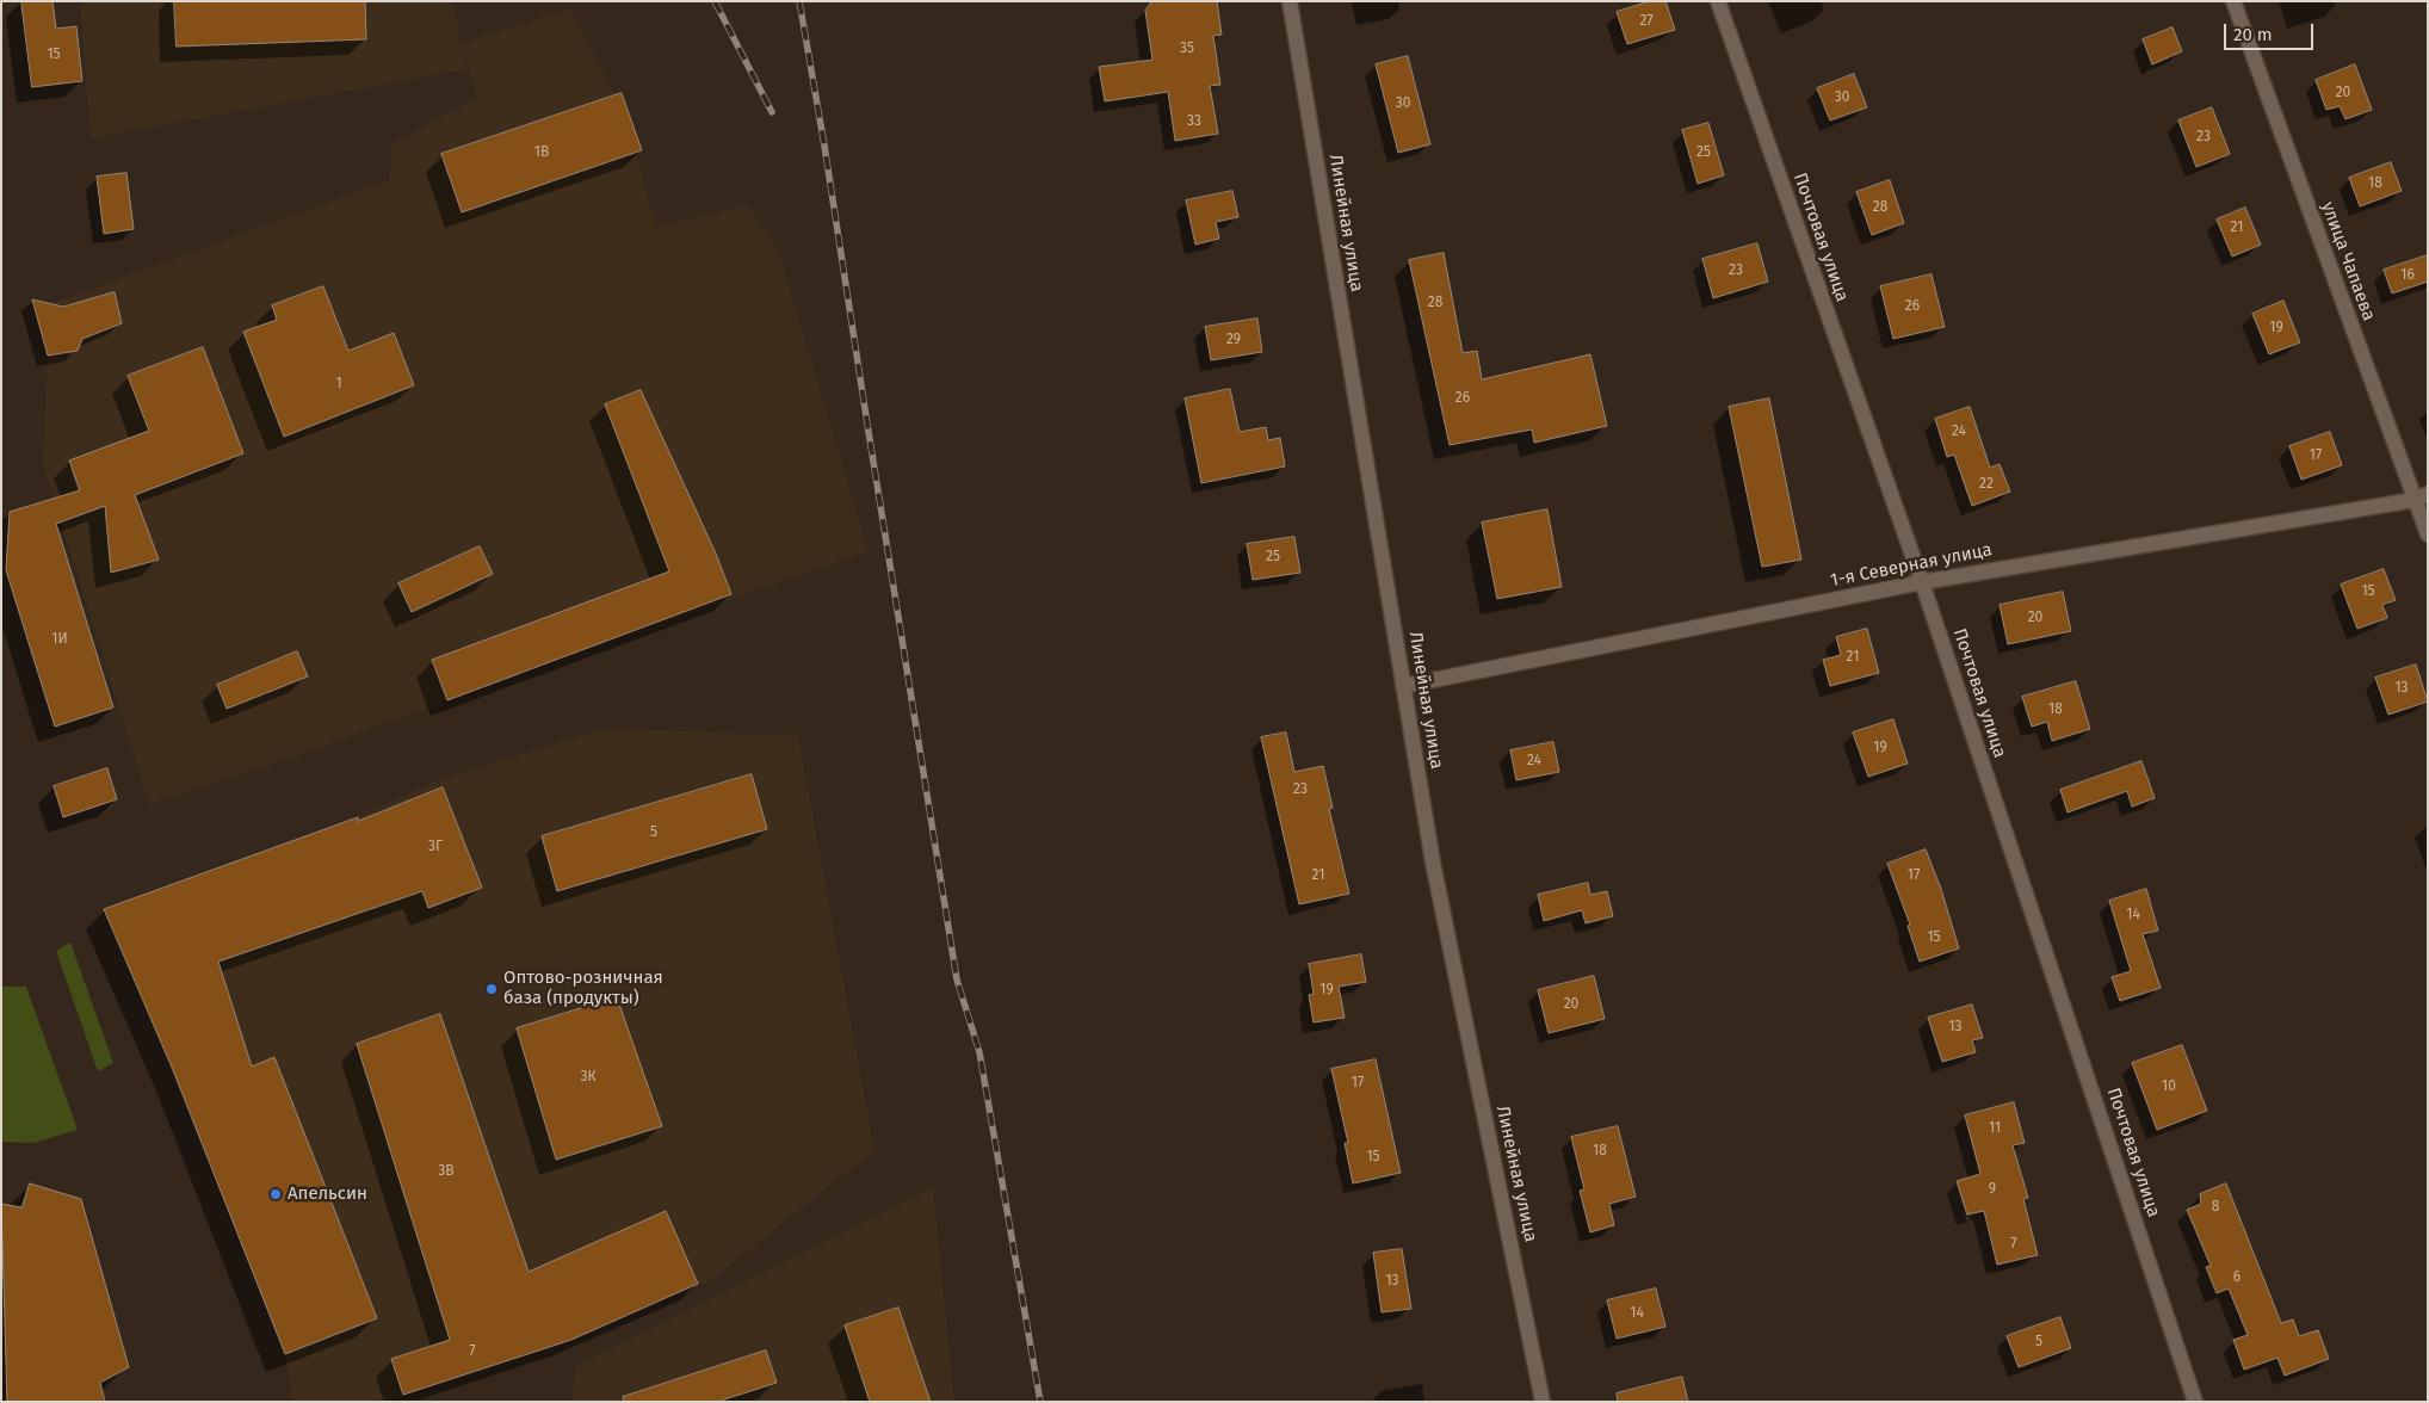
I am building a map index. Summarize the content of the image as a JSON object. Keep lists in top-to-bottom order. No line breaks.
{"streets":{"street":["Линейная улица","Почтовая улица","улица Чапаева","1-я Северная улица"]},"crossings":[["Линейная улица","1-я Северная улица"],["Почтовая улица","1-я Северная улица"],["улица Чапаева","1-я Северная улица"]],"places":["Оптово-розничная база (продукты)","Апельсин"],"house_numbers":["27","35","15","20","30","30","33","23","1В","25","18","28","21","23","16","28","26","19","29","1","26","24","17","22","25","15","20","1И","21","13","18","19","24","23","5","3Г","21","17","14","15","19","20","13","3К","17","10","11","18","15","3В","9","8","7","6","13","14","5","7"],"scale_bar":"20 m"}
